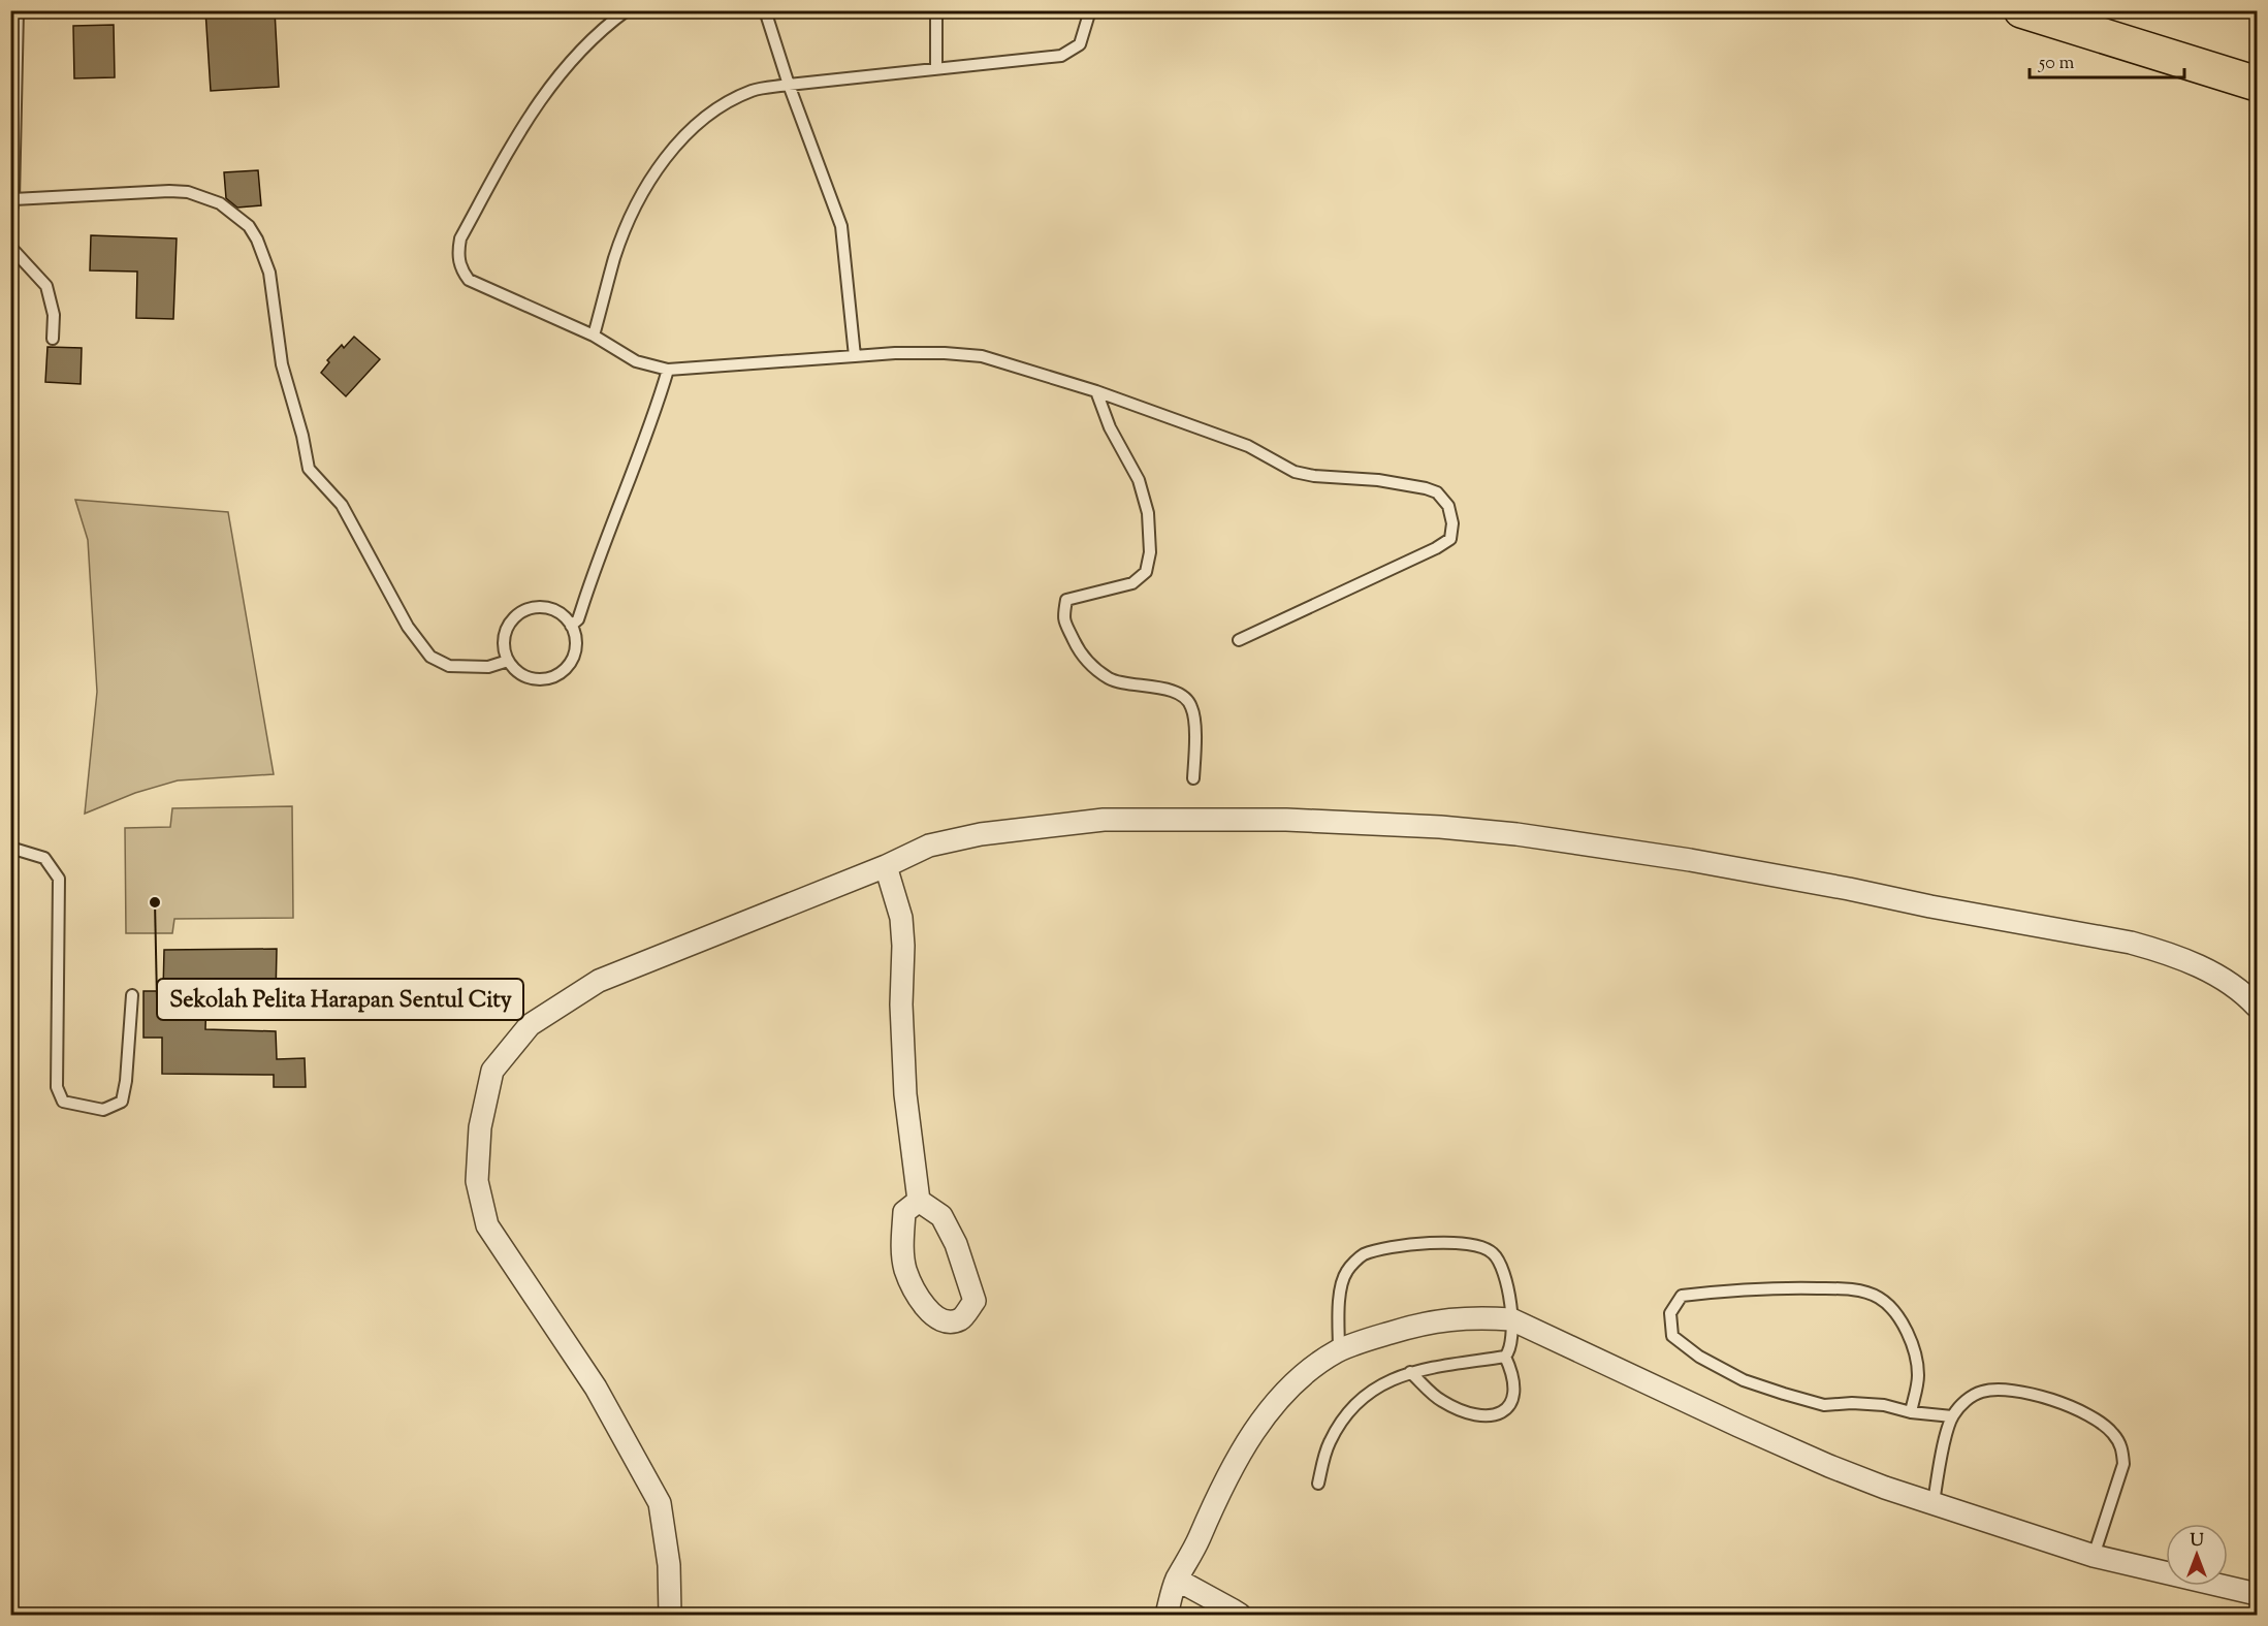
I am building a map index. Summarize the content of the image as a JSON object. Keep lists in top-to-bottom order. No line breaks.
{"places":["Sekolah Pelita Harapan Sentul City"],"scale_bar":"50 m","north":"top"}
